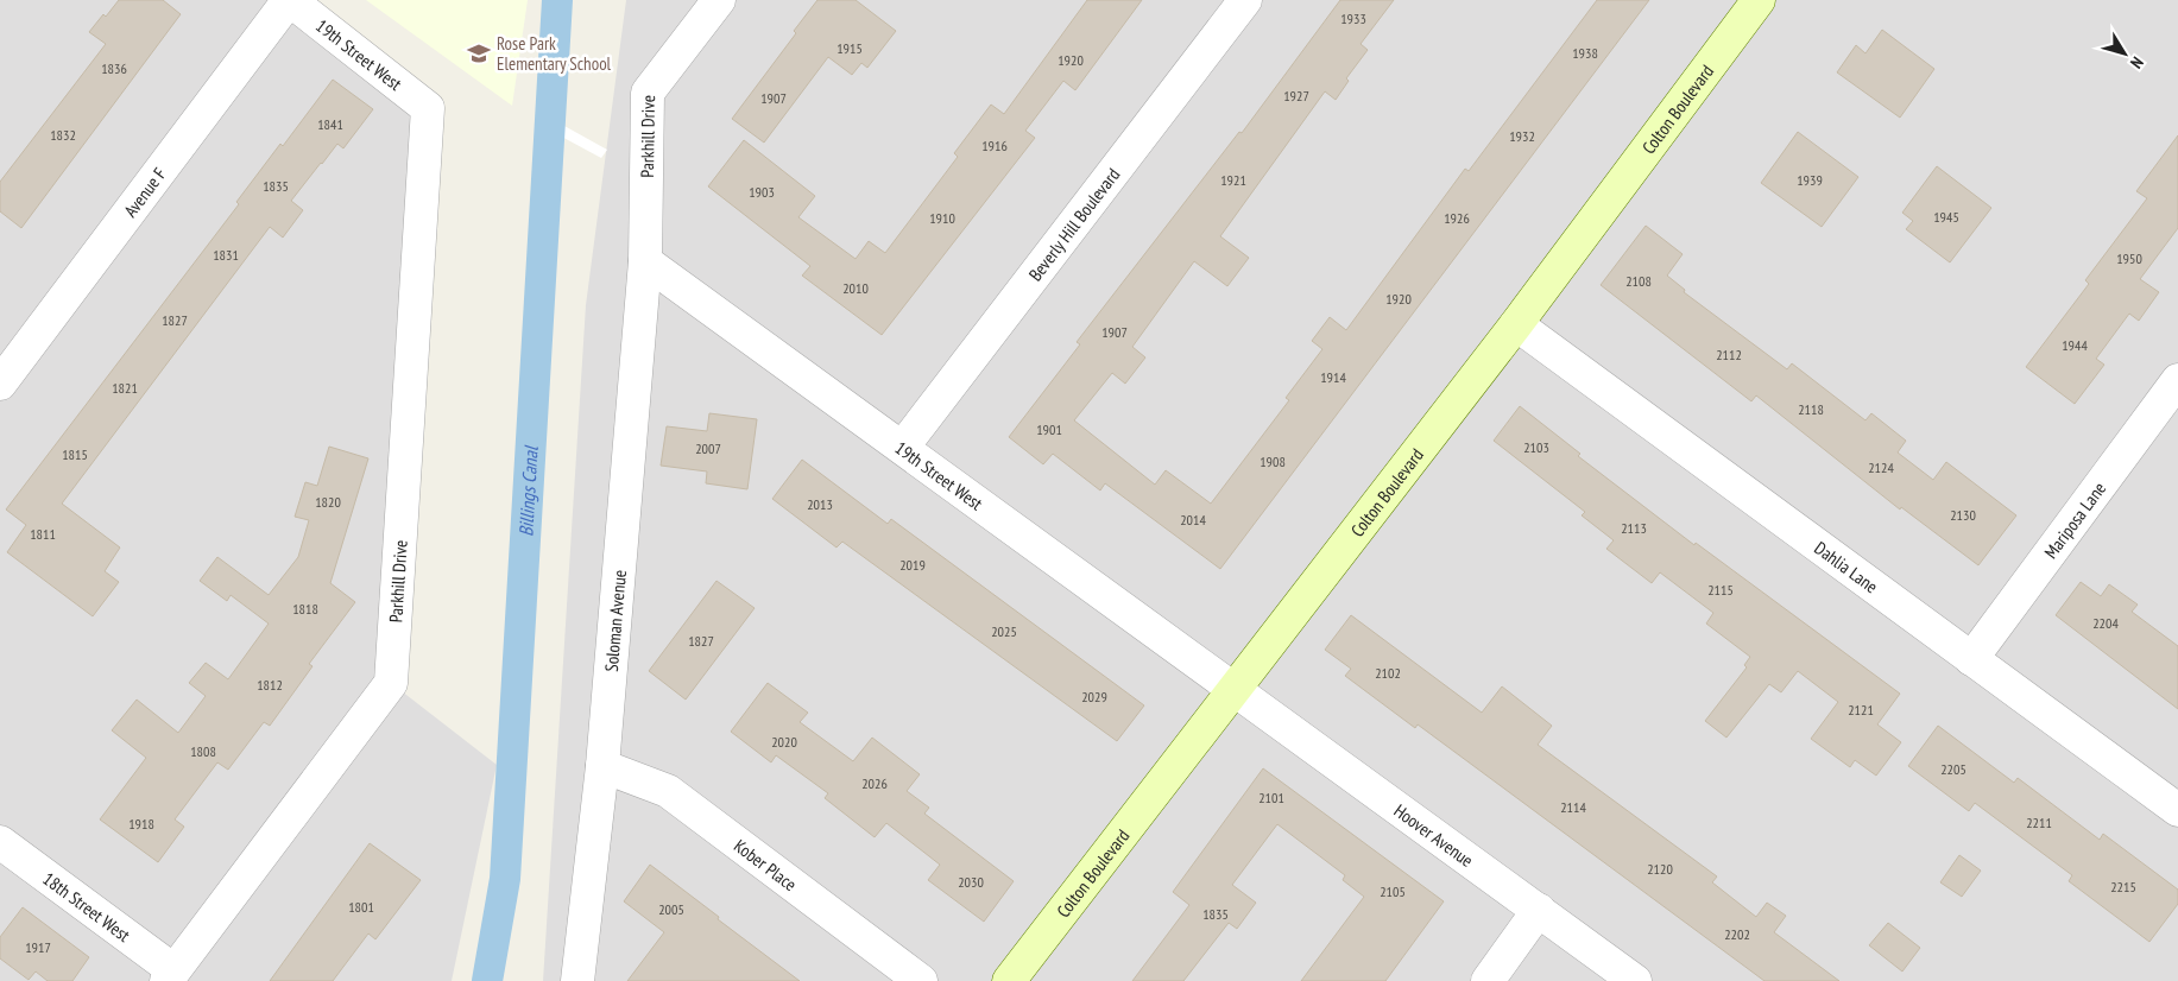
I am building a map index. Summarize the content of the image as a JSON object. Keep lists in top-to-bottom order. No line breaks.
{"streets":{"street":["19th Street West","Colton Boulevard","Parkhill Drive","Avenue F","Beverly Hill Boulevard","Mariposa Lane","Dahlia Lane","Soloman Avenue","Hoover Avenue","Kober Place","18th Street West"]},"crossings":[["19th Street West","Colton Boulevard"],["19th Street West","Parkhill Drive"],["19th Street West","Avenue F"],["19th Street West","Beverly Hill Boulevard"],["19th Street West","Soloman Avenue"],["19th Street West","Hoover Avenue"],["Colton Boulevard","Dahlia Lane"],["Colton Boulevard","Hoover Avenue"],["Parkhill Drive","Soloman Avenue"],["Parkhill Drive","18th Street West"],["Mariposa Lane","Dahlia Lane"],["Soloman Avenue","Kober Place"]],"water":["Billings Canal"],"places":{"school or university":["Rose Park Elementary School"]},"house_numbers":["1933","1915","1938","1920","1836","1927","1907","1841","1832","1932","1916","1921","1939","1835","1903","1945","1910","1926","1831","1950","2108","2010","1920","1827","1907","1944","2112","1914","1821","2118","1901","2103","2007","1815","1908","2124","1820","2013","2130","2014","2113","1811","2019","2115","1818","2204","2025","1827","2102","1812","2029","2121","2020","1808","2205","2026","2101","2114","2211","1918","2120","2030","2215","2105","1801","2005","1835","2202","1917"],"north":"bottom right"}
